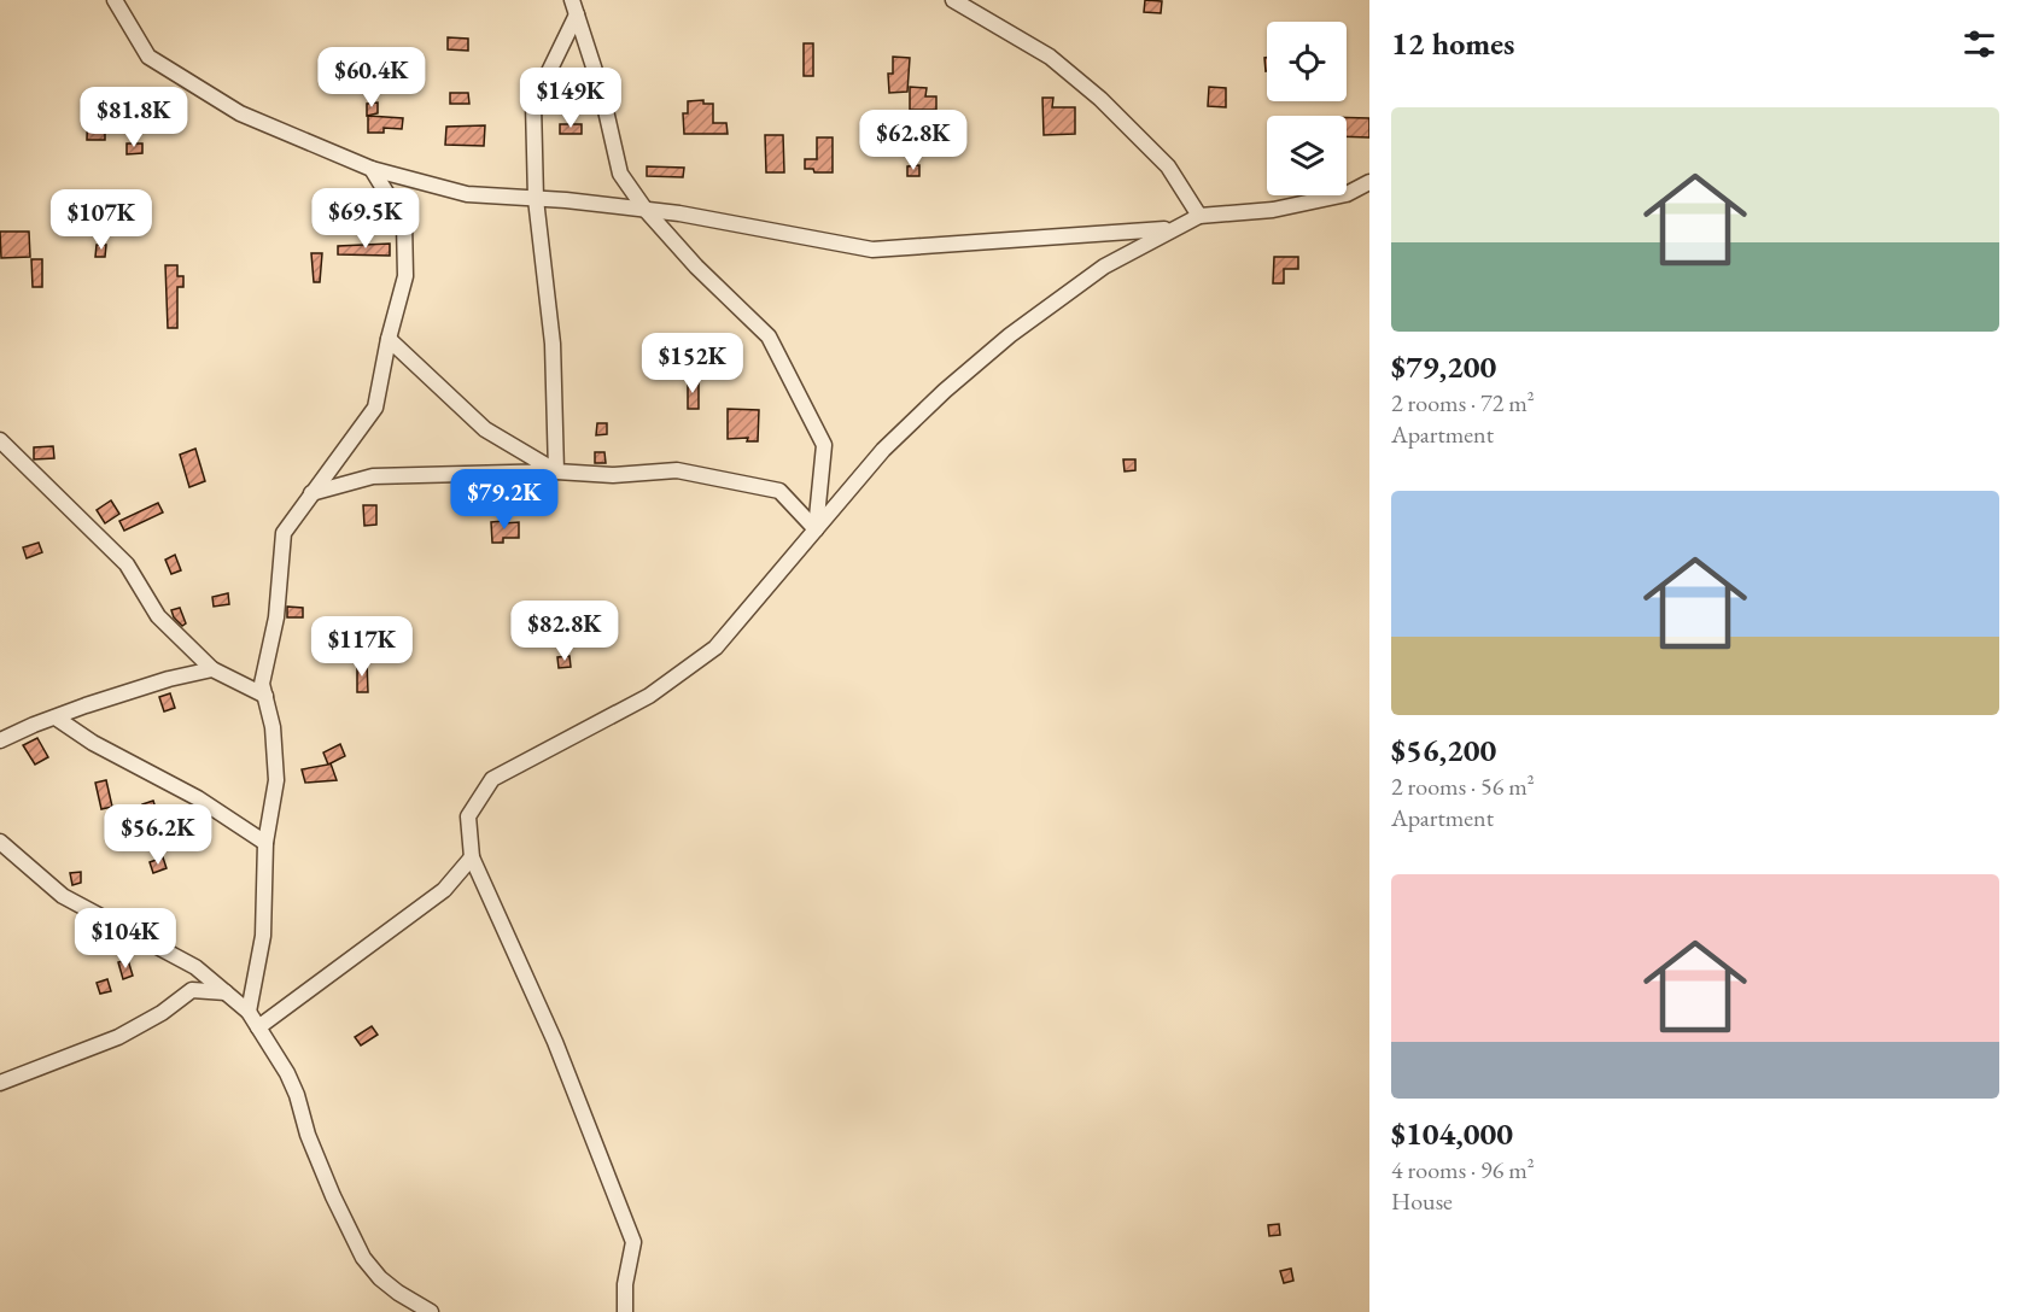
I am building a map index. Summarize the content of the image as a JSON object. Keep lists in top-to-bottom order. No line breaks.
{"page":{"heading":"12 homes","price":["$60.4K","$149K","$81.8K","$62.8K","$69.5K","$107K","$152K","$79.2K","$82.8K","$117K","$56.2K","$104K"],"list":[{"name":"$79,200","note":"2 rooms · 72 m² · Apartment"},{"name":"$56,200","note":"2 rooms · 56 m² · Apartment"},{"name":"$104,000","note":"4 rooms · 96 m² · House"}]}}
